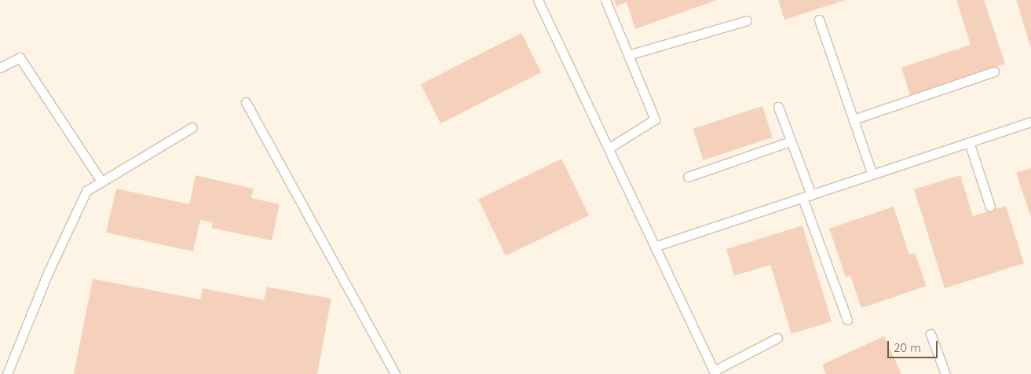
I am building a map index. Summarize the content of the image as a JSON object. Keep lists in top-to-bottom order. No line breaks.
{"scale_bar":"20 m"}
